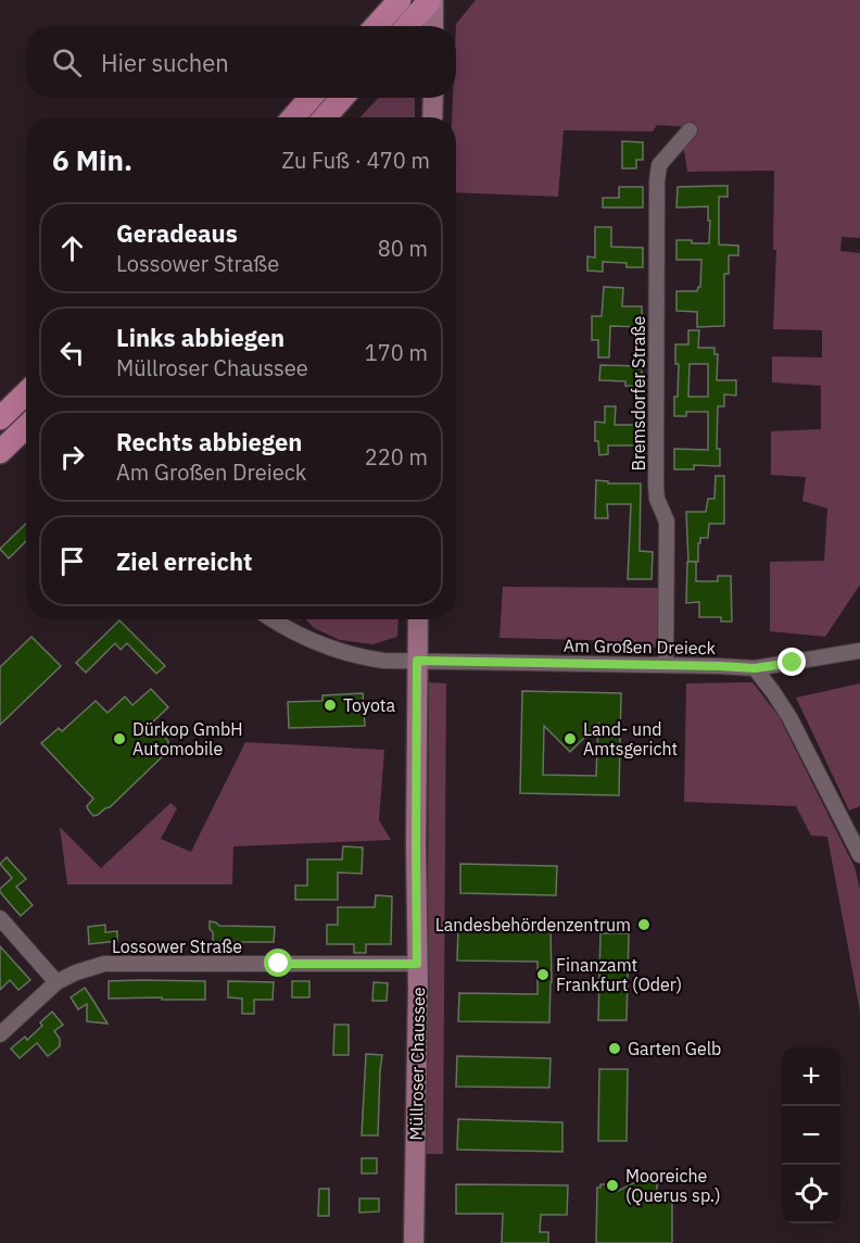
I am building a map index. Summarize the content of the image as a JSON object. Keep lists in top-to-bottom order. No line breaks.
{"streets":{"main road":["Müllroser Chaussee"],"street":["Bremsdorfer Straße","Am Großen Dreieck","Lossower Straße"]},"crossings":[["Bremsdorfer Straße","Am Großen Dreieck"],["Am Großen Dreieck","Müllroser Chaussee"],["Lossower Straße","Müllroser Chaussee"]],"places":["Toyota","Dürkop GmbH Automobile","Land- und Amtsgericht","Landesbehördenzentrum","Finanzamt Frankfurt (Oder)","Garten Gelb","Mooreiche (Querus sp.)"],"page":{"search":"Hier suchen","heading":["6 Min.","Zu Fuß · 470 m"],"list":[["Geradeaus","Lossower Straße","80 m"],["Links abbiegen","Müllroser Chaussee","170 m"],["Rechts abbiegen","Am Großen Dreieck","220 m"],"Ziel erreicht"],"map_buttons":["+","−"]}}
